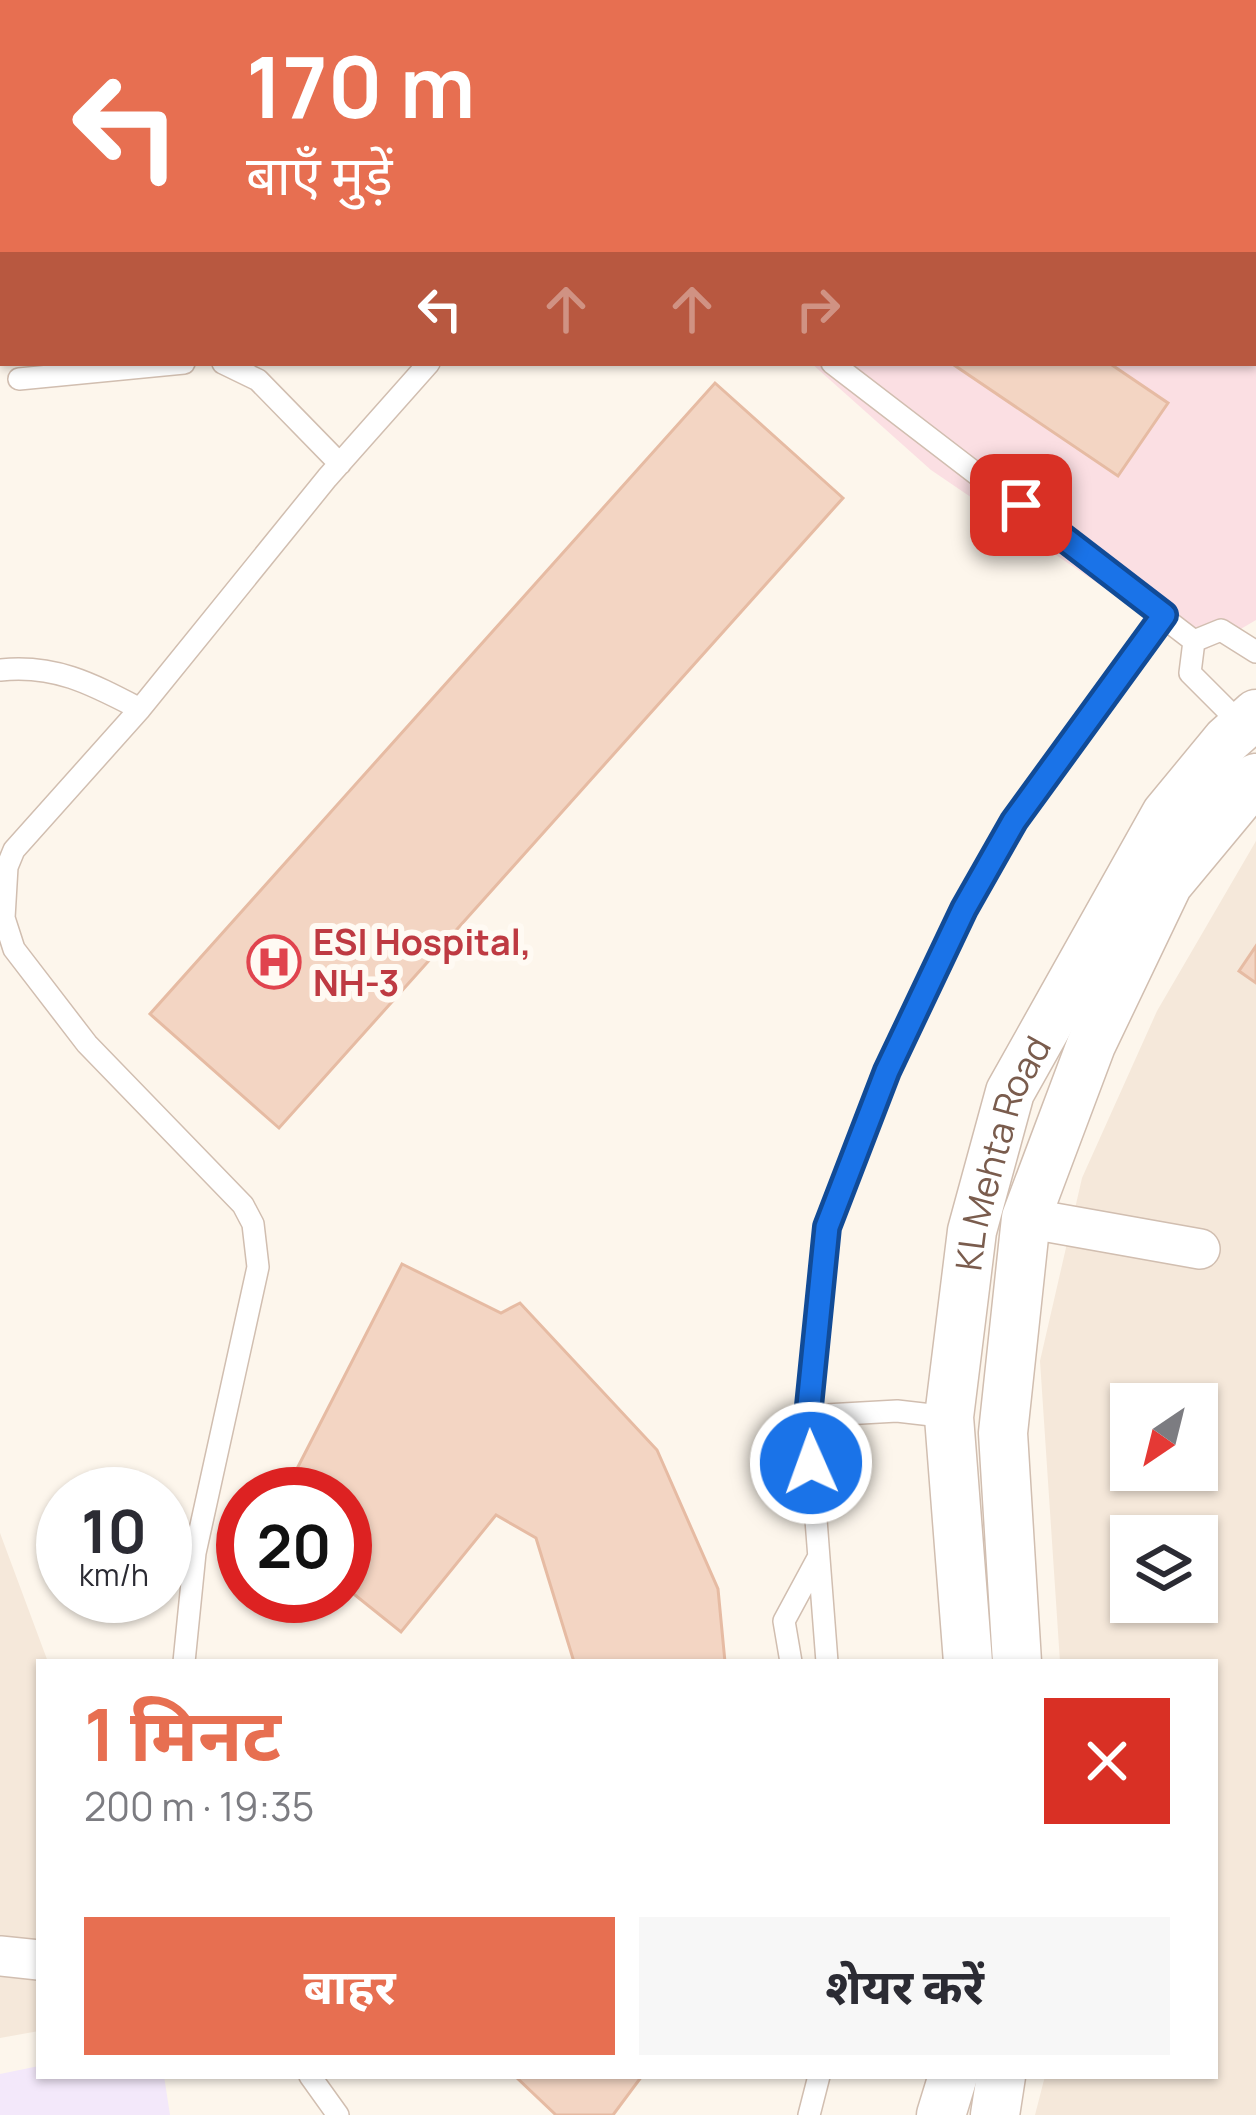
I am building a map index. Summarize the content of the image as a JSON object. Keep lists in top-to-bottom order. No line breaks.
{"streets":{"street":["KL Mehta Road"]},"places":{"hospital":["ESI Hospital, NH-3"]},"north":"bottom left","page":{"turn":["170 m","बाएँ मुड़ें"],"speed":"10 km/h","limit":"20","heading":["1 मिनट","200 m · 19:35"],"buttons":["बाहर","शेयर करें"]}}
